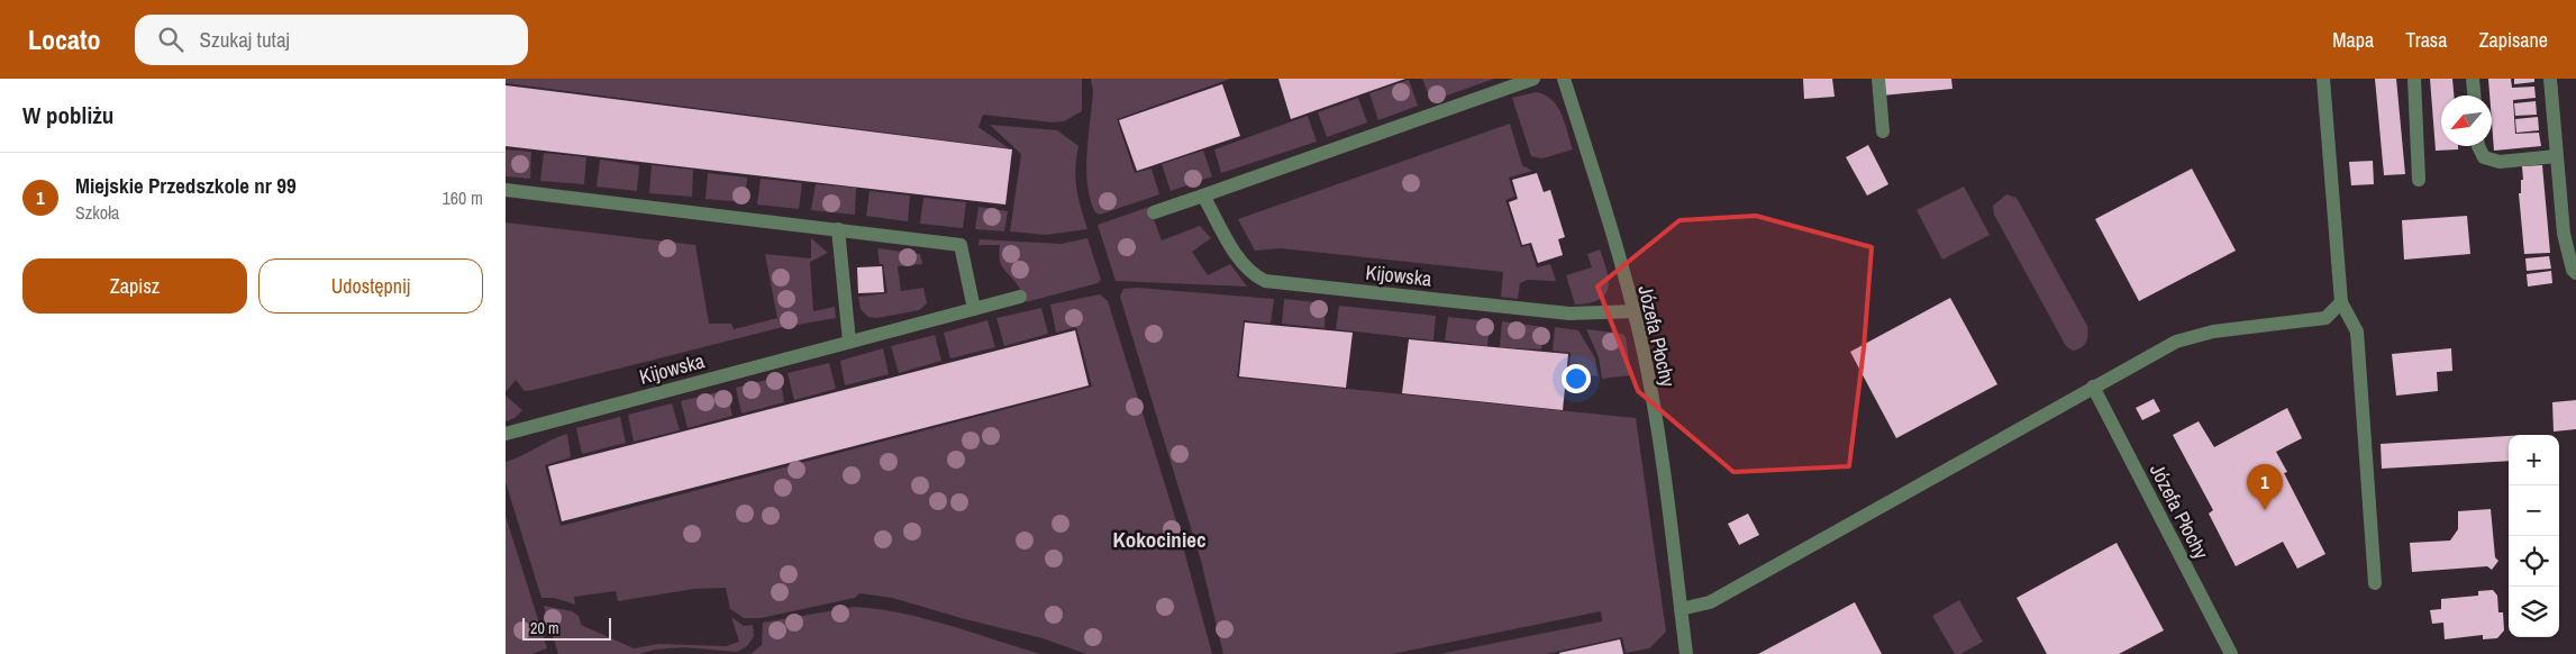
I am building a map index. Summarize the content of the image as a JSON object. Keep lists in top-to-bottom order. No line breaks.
{"streets":{"street":["Kijowska","Józefa Płochy"]},"crossings":[["Kijowska","Józefa Płochy"]],"districts":["Kokociniec"],"scale_bar":"20 m","north":"bottom left","page":{"header":"Locato","search":"Szukaj tutaj","nav":["Mapa","Trasa","Zapisane"],"heading":"W pobliżu","list":[{"mark":"1","name":"Miejskie Przedszkole nr 99","note":"Szkoła","value":"160 m"}],"buttons":["Zapisz","Udostępnij"],"map_buttons":["+","−"],"pins":"1","scale":"20 m"}}
